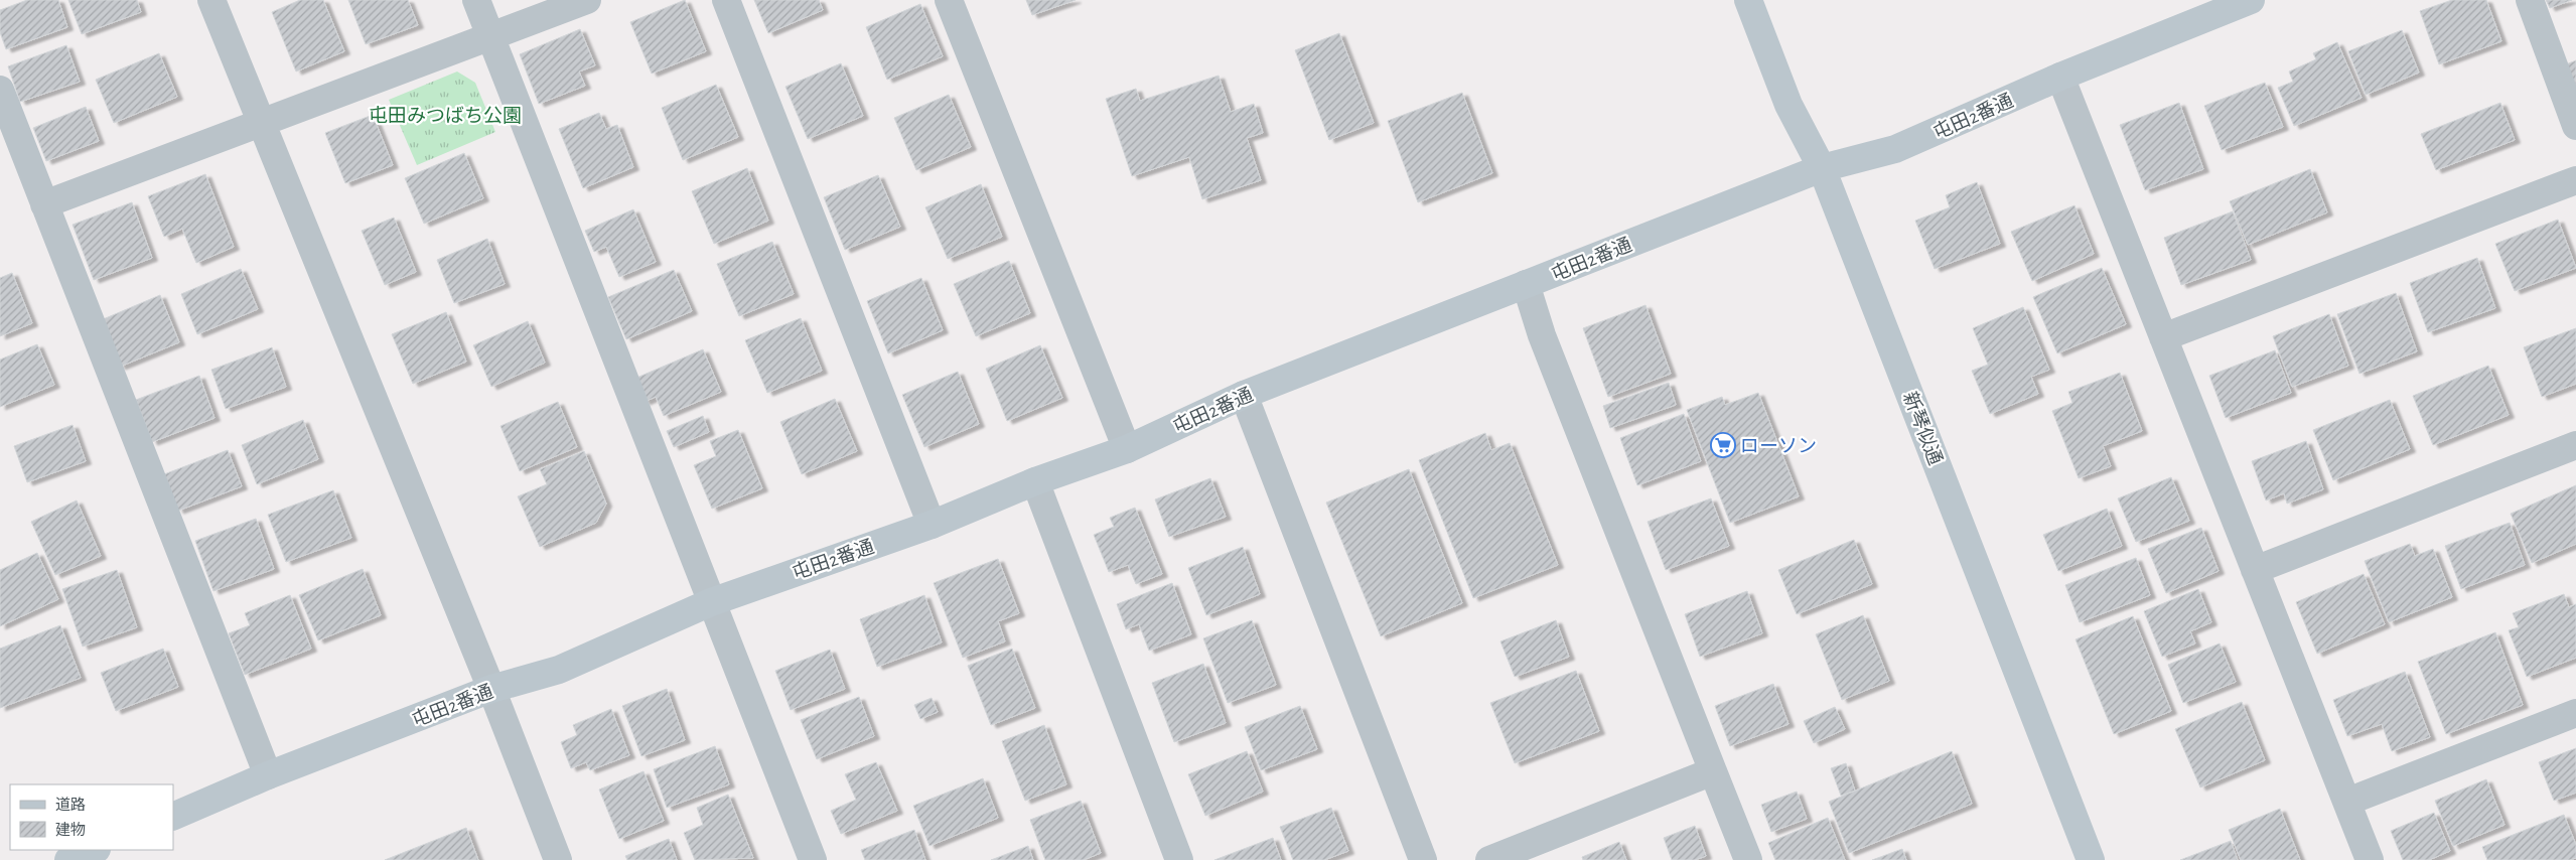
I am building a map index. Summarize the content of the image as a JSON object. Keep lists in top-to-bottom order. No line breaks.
{"streets":{"street":["屯田2番通","新琴似通"]},"crossings":[["屯田2番通","新琴似通"]],"parks":["屯田みつばち公園"],"places":{"supermarket":["ローソン"]},"legend":["道路","建物"]}
